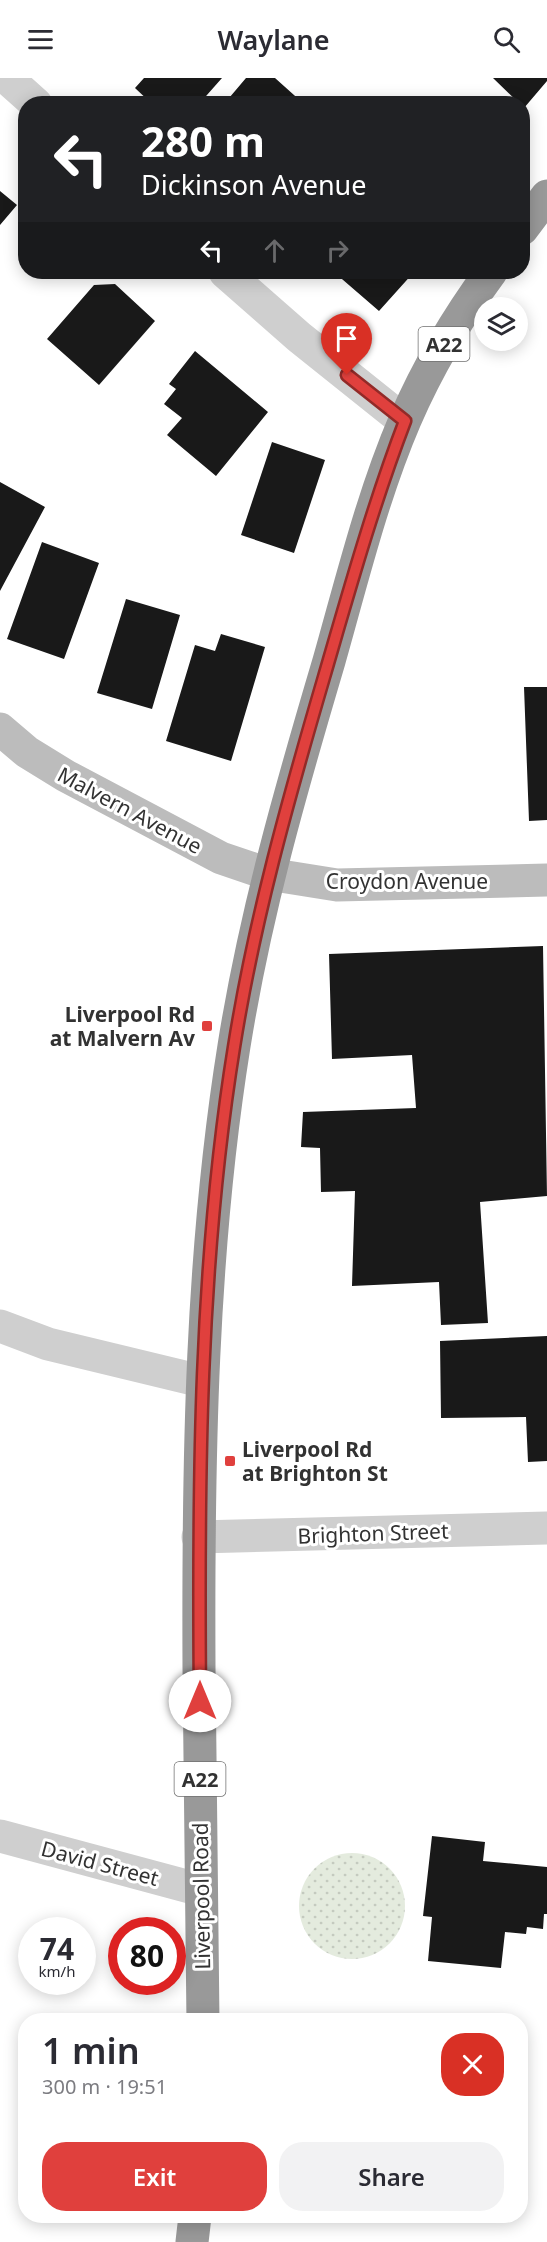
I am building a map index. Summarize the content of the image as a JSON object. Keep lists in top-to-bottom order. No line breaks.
{"streets":{"highway":["A22","Liverpool Road"],"street":["Malvern Avenue","Croydon Avenue","Brighton Street","David Street"]},"crossings":[["Malvern Avenue","Croydon Avenue"],["Malvern Avenue","Liverpool Road"],["Croydon Avenue","Liverpool Road"],["Brighton Street","Liverpool Road"],["David Street","Liverpool Road"]],"places":{"transit":["Liverpool Rd at Malvern Av","Liverpool Rd at Brighton St"]},"page":{"header":"Waylane","turn":["280 m","Dickinson Avenue"],"speed":"74 km/h","limit":"80","heading":["1 min","300 m · 19:51"],"buttons":["Exit","Share"]}}
